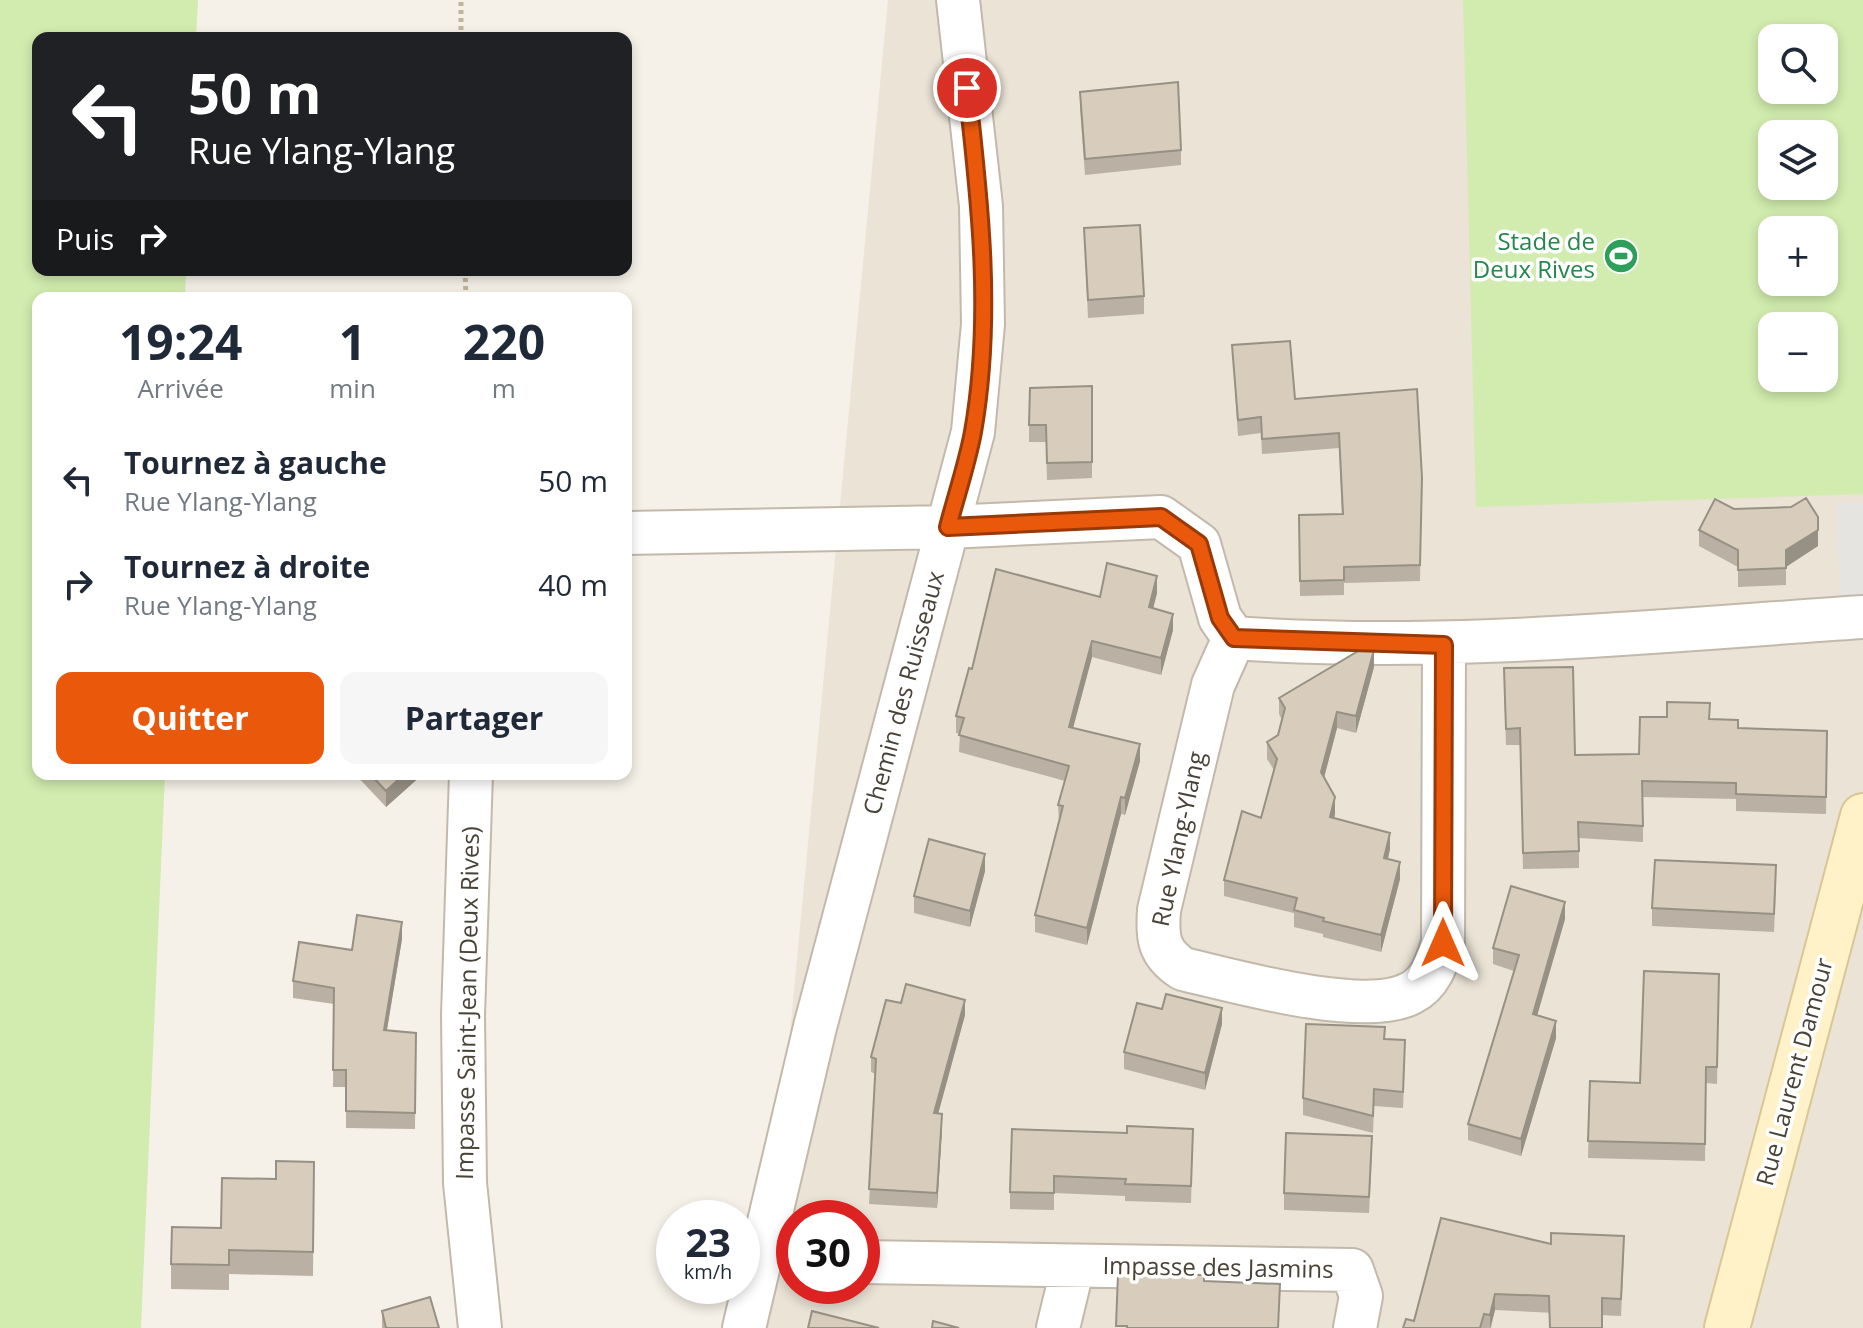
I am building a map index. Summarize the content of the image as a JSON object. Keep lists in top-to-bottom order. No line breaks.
{"streets":{"street":["Chemin des Ruisseaux","Rue Ylang-Ylang","Impasse Saint-Jean (Deux Rives)","Rue Laurent Damour","Impasse des Jasmins"]},"places":{"sports":["Stade de Deux Rives"]},"page":{"map_buttons":["+","−"],"turn":["50 m","Rue Ylang-Ylang"],"then":"Puis","eta":["19:24","Arrivée","1","min","220","m"],"list":[{"name":"Tournez à gauche","note":"Rue Ylang-Ylang","value":"50 m"},{"name":"Tournez à droite","note":"Rue Ylang-Ylang","value":"40 m"}],"buttons":["Quitter","Partager"],"speed":"23 km/h","limit":"30"}}
